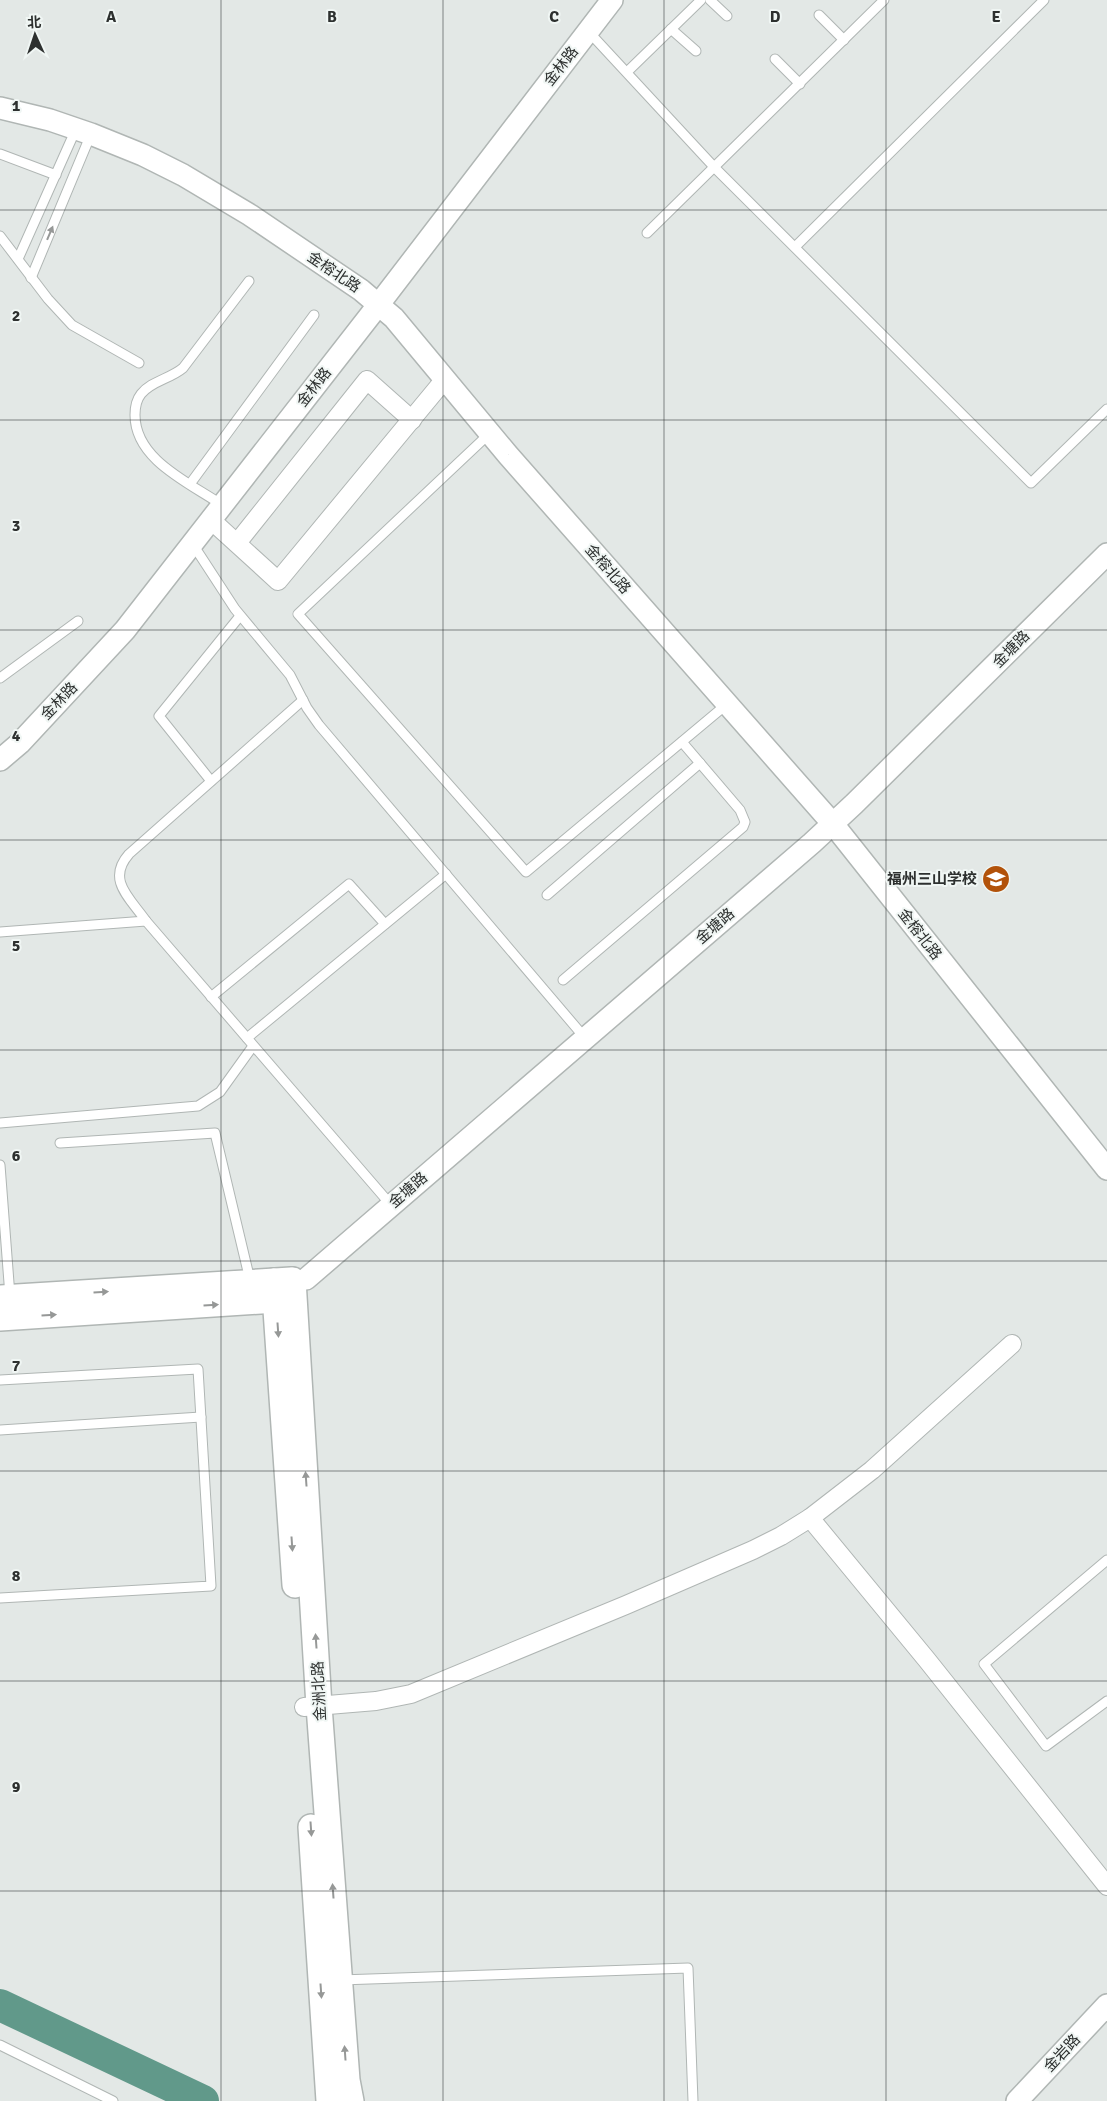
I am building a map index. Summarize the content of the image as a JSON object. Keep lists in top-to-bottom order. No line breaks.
{"streets":{"main road":["金洲北路"],"street":["金林路","金榕北路","金塘路","金岩路"]},"crossings":[["金林路","金榕北路"],["金榕北路","金塘路"],["金塘路","金洲北路"]],"places":{"school or university":["福州三山学校"]},"north":"top","grid":{"columns":["A","B","C","D","E"],"rows":["1","2","3","4","5","6","7","8","9"]}}
